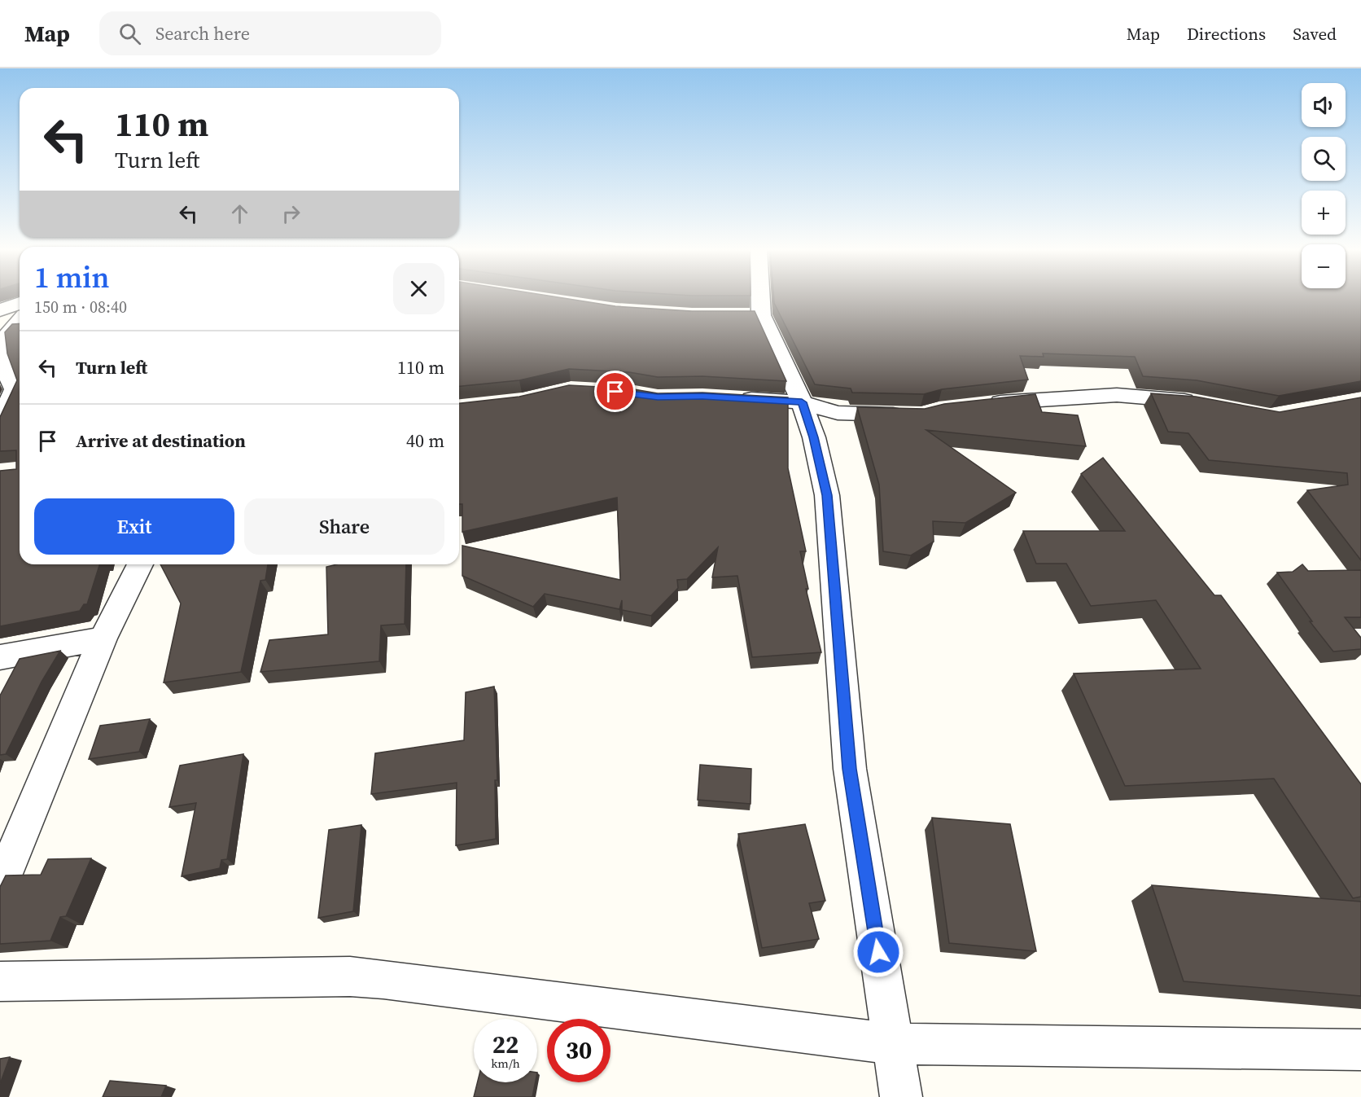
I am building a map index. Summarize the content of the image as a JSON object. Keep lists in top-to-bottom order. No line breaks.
{"page":{"header":"Map","search":"Search here","nav":["Map","Directions","Saved"],"map_buttons":["+","−"],"turn":["110 m","Turn left"],"heading":["1 min","150 m · 08:40"],"list":[{"name":"Turn left","value":"110 m"},{"name":"Arrive at destination","value":"40 m"}],"buttons":["Exit","Share"],"speed":"22 km/h","limit":"30"}}
